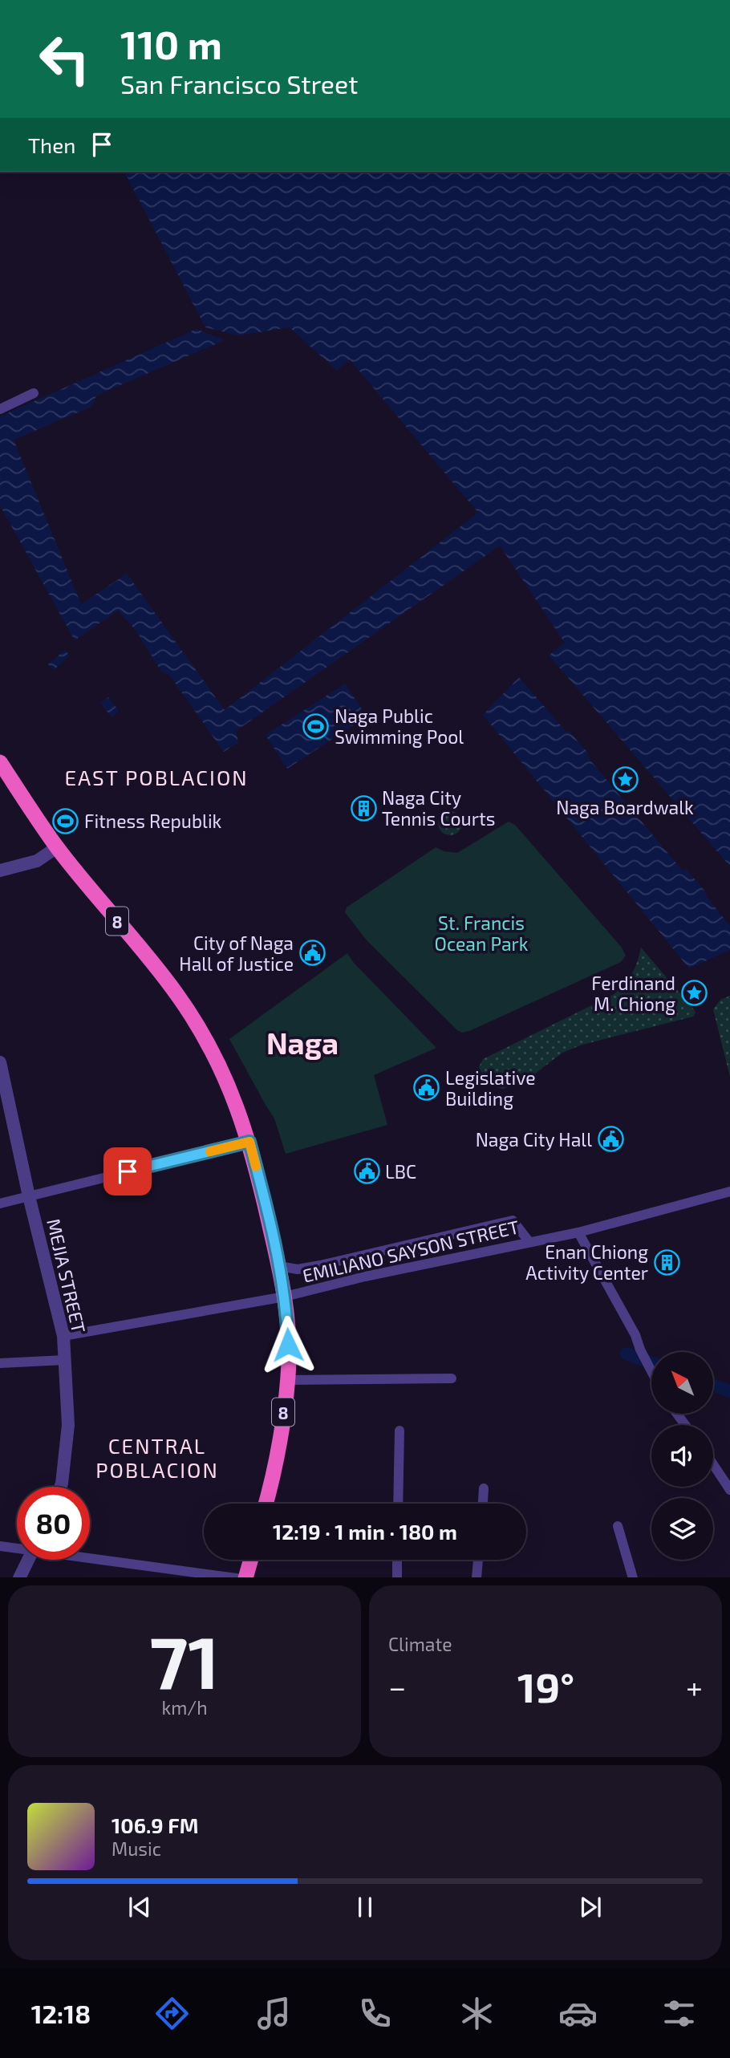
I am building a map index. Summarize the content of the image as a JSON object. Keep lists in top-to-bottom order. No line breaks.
{"streets":{"highway":["8"],"street":["EMILIANO SAYSON STREET","MEJIA STREET"]},"crossings":[["8","EMILIANO SAYSON STREET"],["EMILIANO SAYSON STREET","MEJIA STREET"]],"districts":["EAST POBLACION","Naga","CENTRAL POBLACION"],"parks":["St. Francis Ocean Park"],"places":{"sports":["Naga Public Swimming Pool","Fitness Republik"],"place":["Naga Boardwalk","Ferdinand M. Chiong"],"building":["Naga City Tennis Courts","Enan Chiong Activity Center"],"public building":["City of Naga Hall of Justice","Legislative Building","Naga City Hall","LBC"]},"north":"top left","page":{"turn":["110 m","San Francisco Street"],"then":"Then","limit":"80","trip":"12:19 · 1 min · 180 m","tile":[["71","km/h"],"Climate"],"heat":["−","19°","+"],"song":["106.9 FM","Music"],"tabs":"12:18"}}
